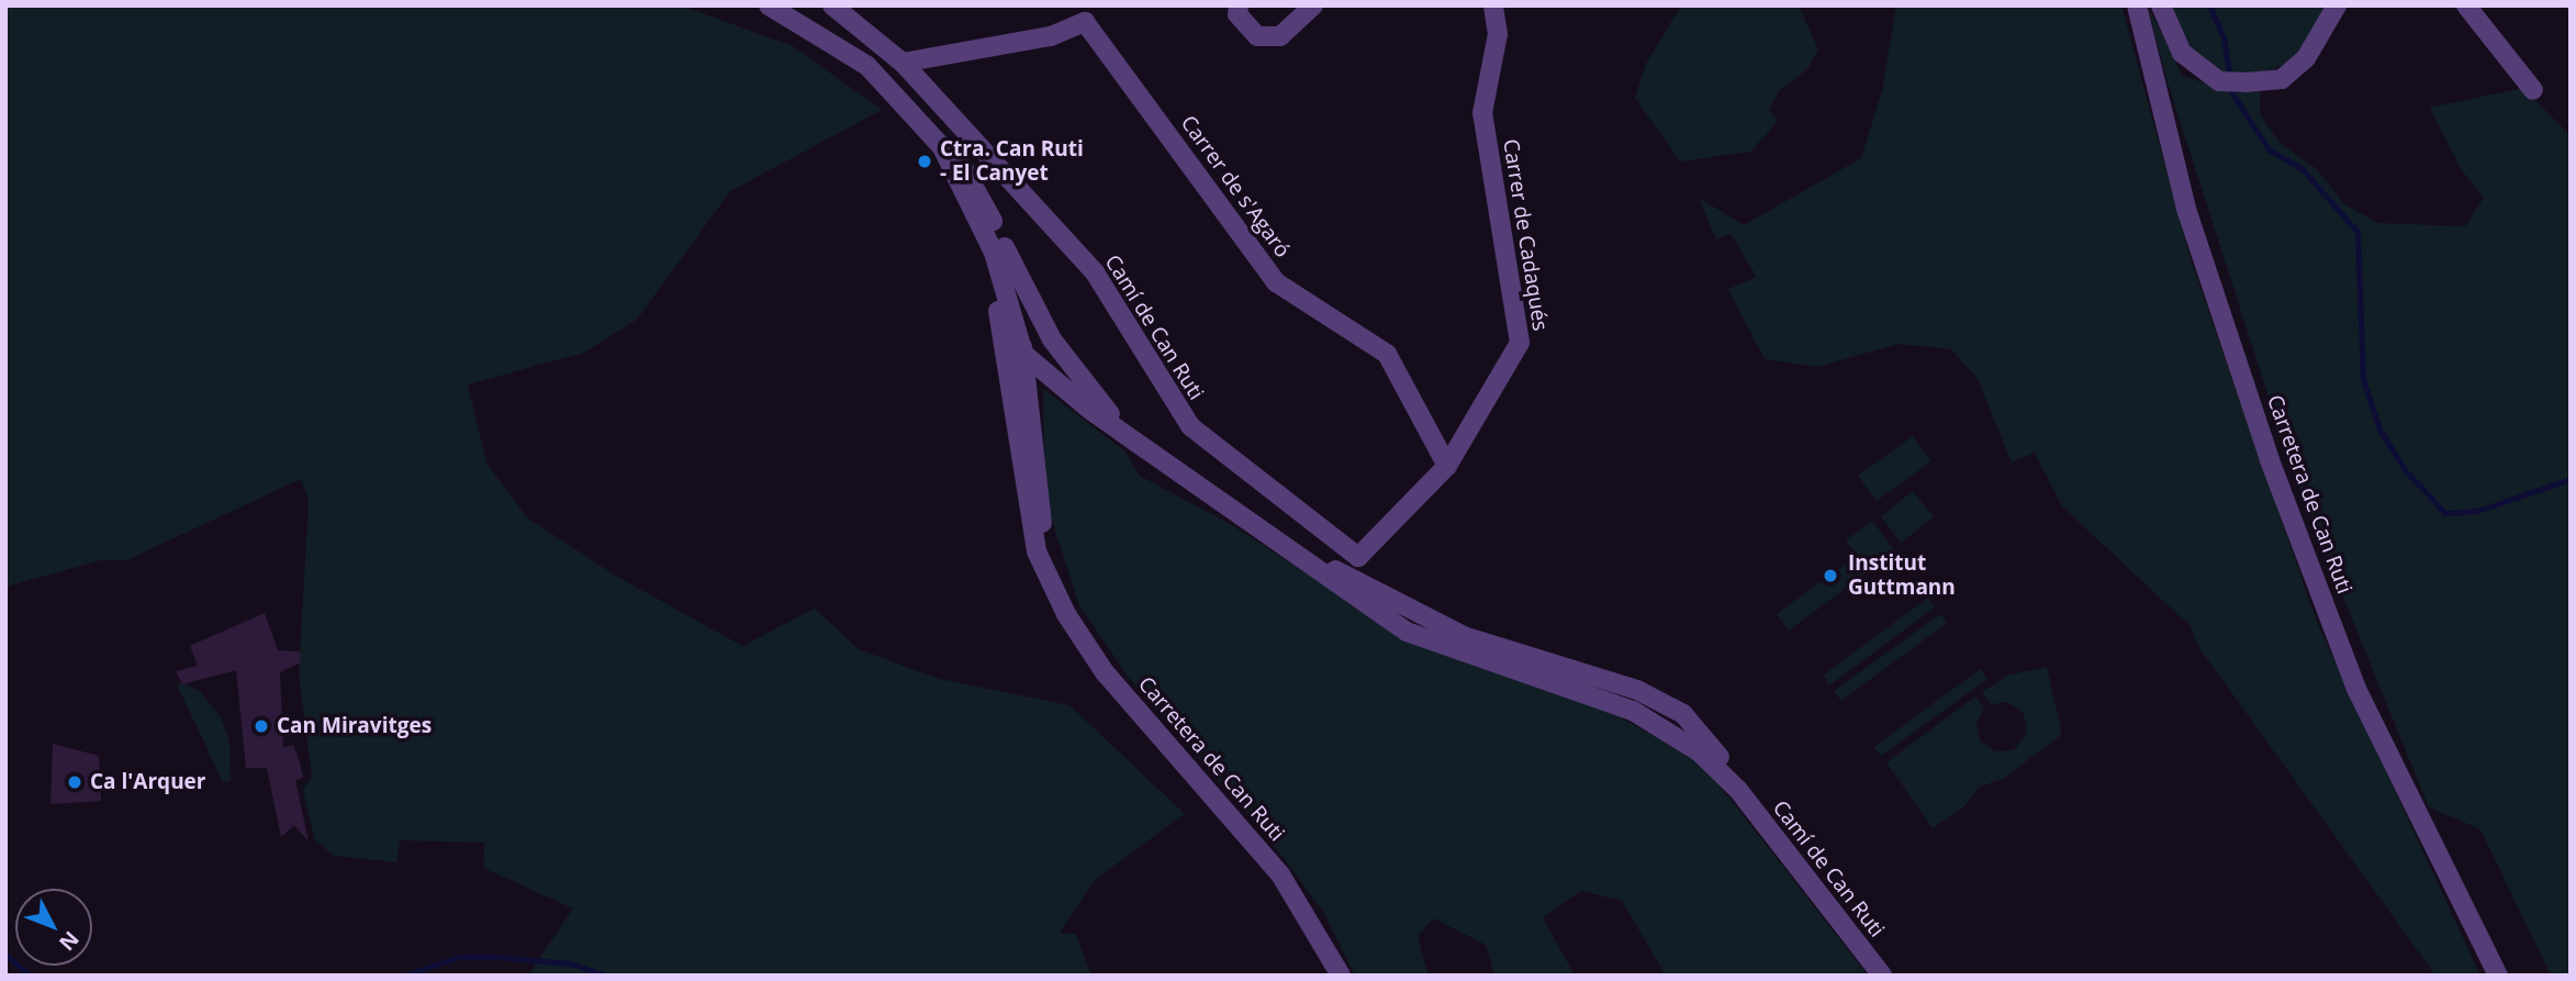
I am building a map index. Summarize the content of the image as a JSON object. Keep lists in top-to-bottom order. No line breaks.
{"streets":{"street":["Carrer de s'Agaró","Carrer de Cadaqués","Camí de Can Ruti","Carretera de Can Ruti"]},"crossings":[["Carrer de s'Agaró","Carrer de Cadaqués"],["Carrer de Cadaqués","Camí de Can Ruti"],["Camí de Can Ruti","Carretera de Can Ruti"]],"places":["Ctra. Can Ruti - El Canyet","Institut Guttmann","Can Miravitges","Ca l'Arquer"],"north":"bottom right"}
